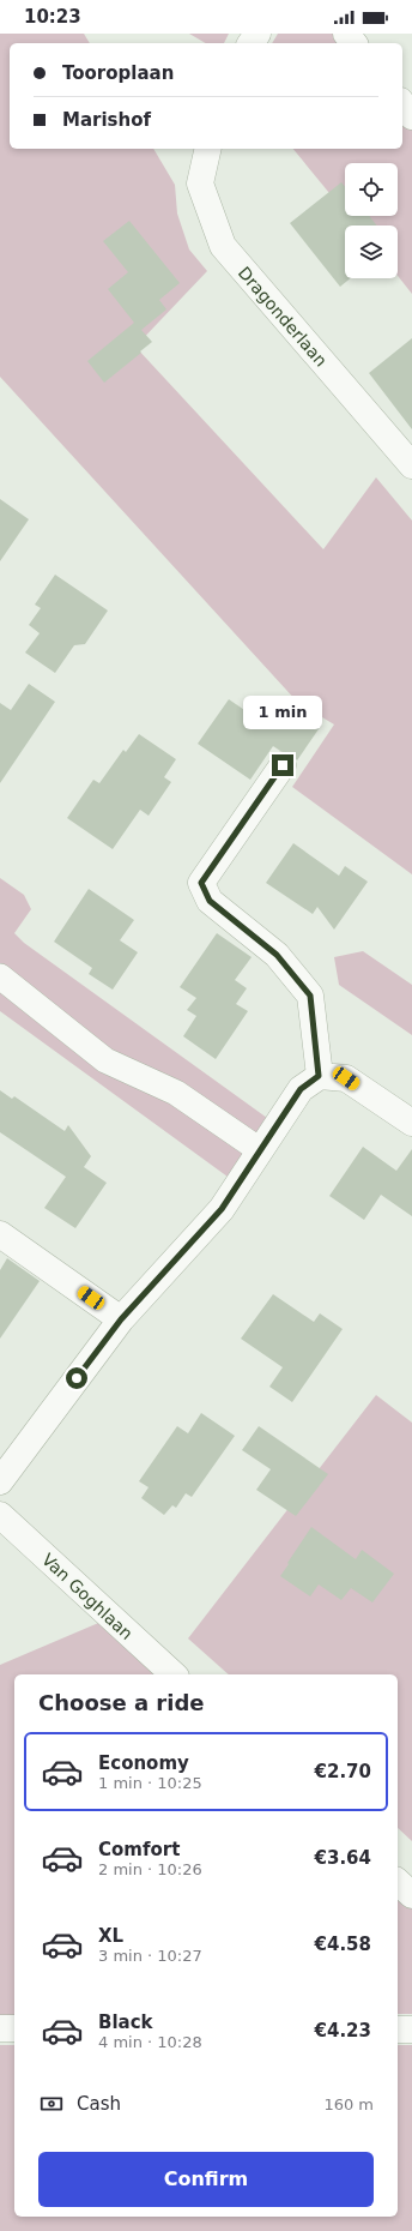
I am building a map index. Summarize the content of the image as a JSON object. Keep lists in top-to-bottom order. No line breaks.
{"streets":{"street":["Dragonderlaan","Van Goghlaan"]},"page":{"status":"10:23","banner":["Tooroplaan","Marishof"],"bubble":"1 min","heading":"Choose a ride","list":[{"name":"Economy","note":"1 min · 10:25","value":"€2.70"},{"name":"Comfort","note":"2 min · 10:26","value":"€3.64"},{"name":"XL","note":"3 min · 10:27","value":"€4.58"},{"name":"Black","note":"4 min · 10:28","value":"€4.23"}],"pay":["Cash","160 m"],"buttons":"Confirm"}}
